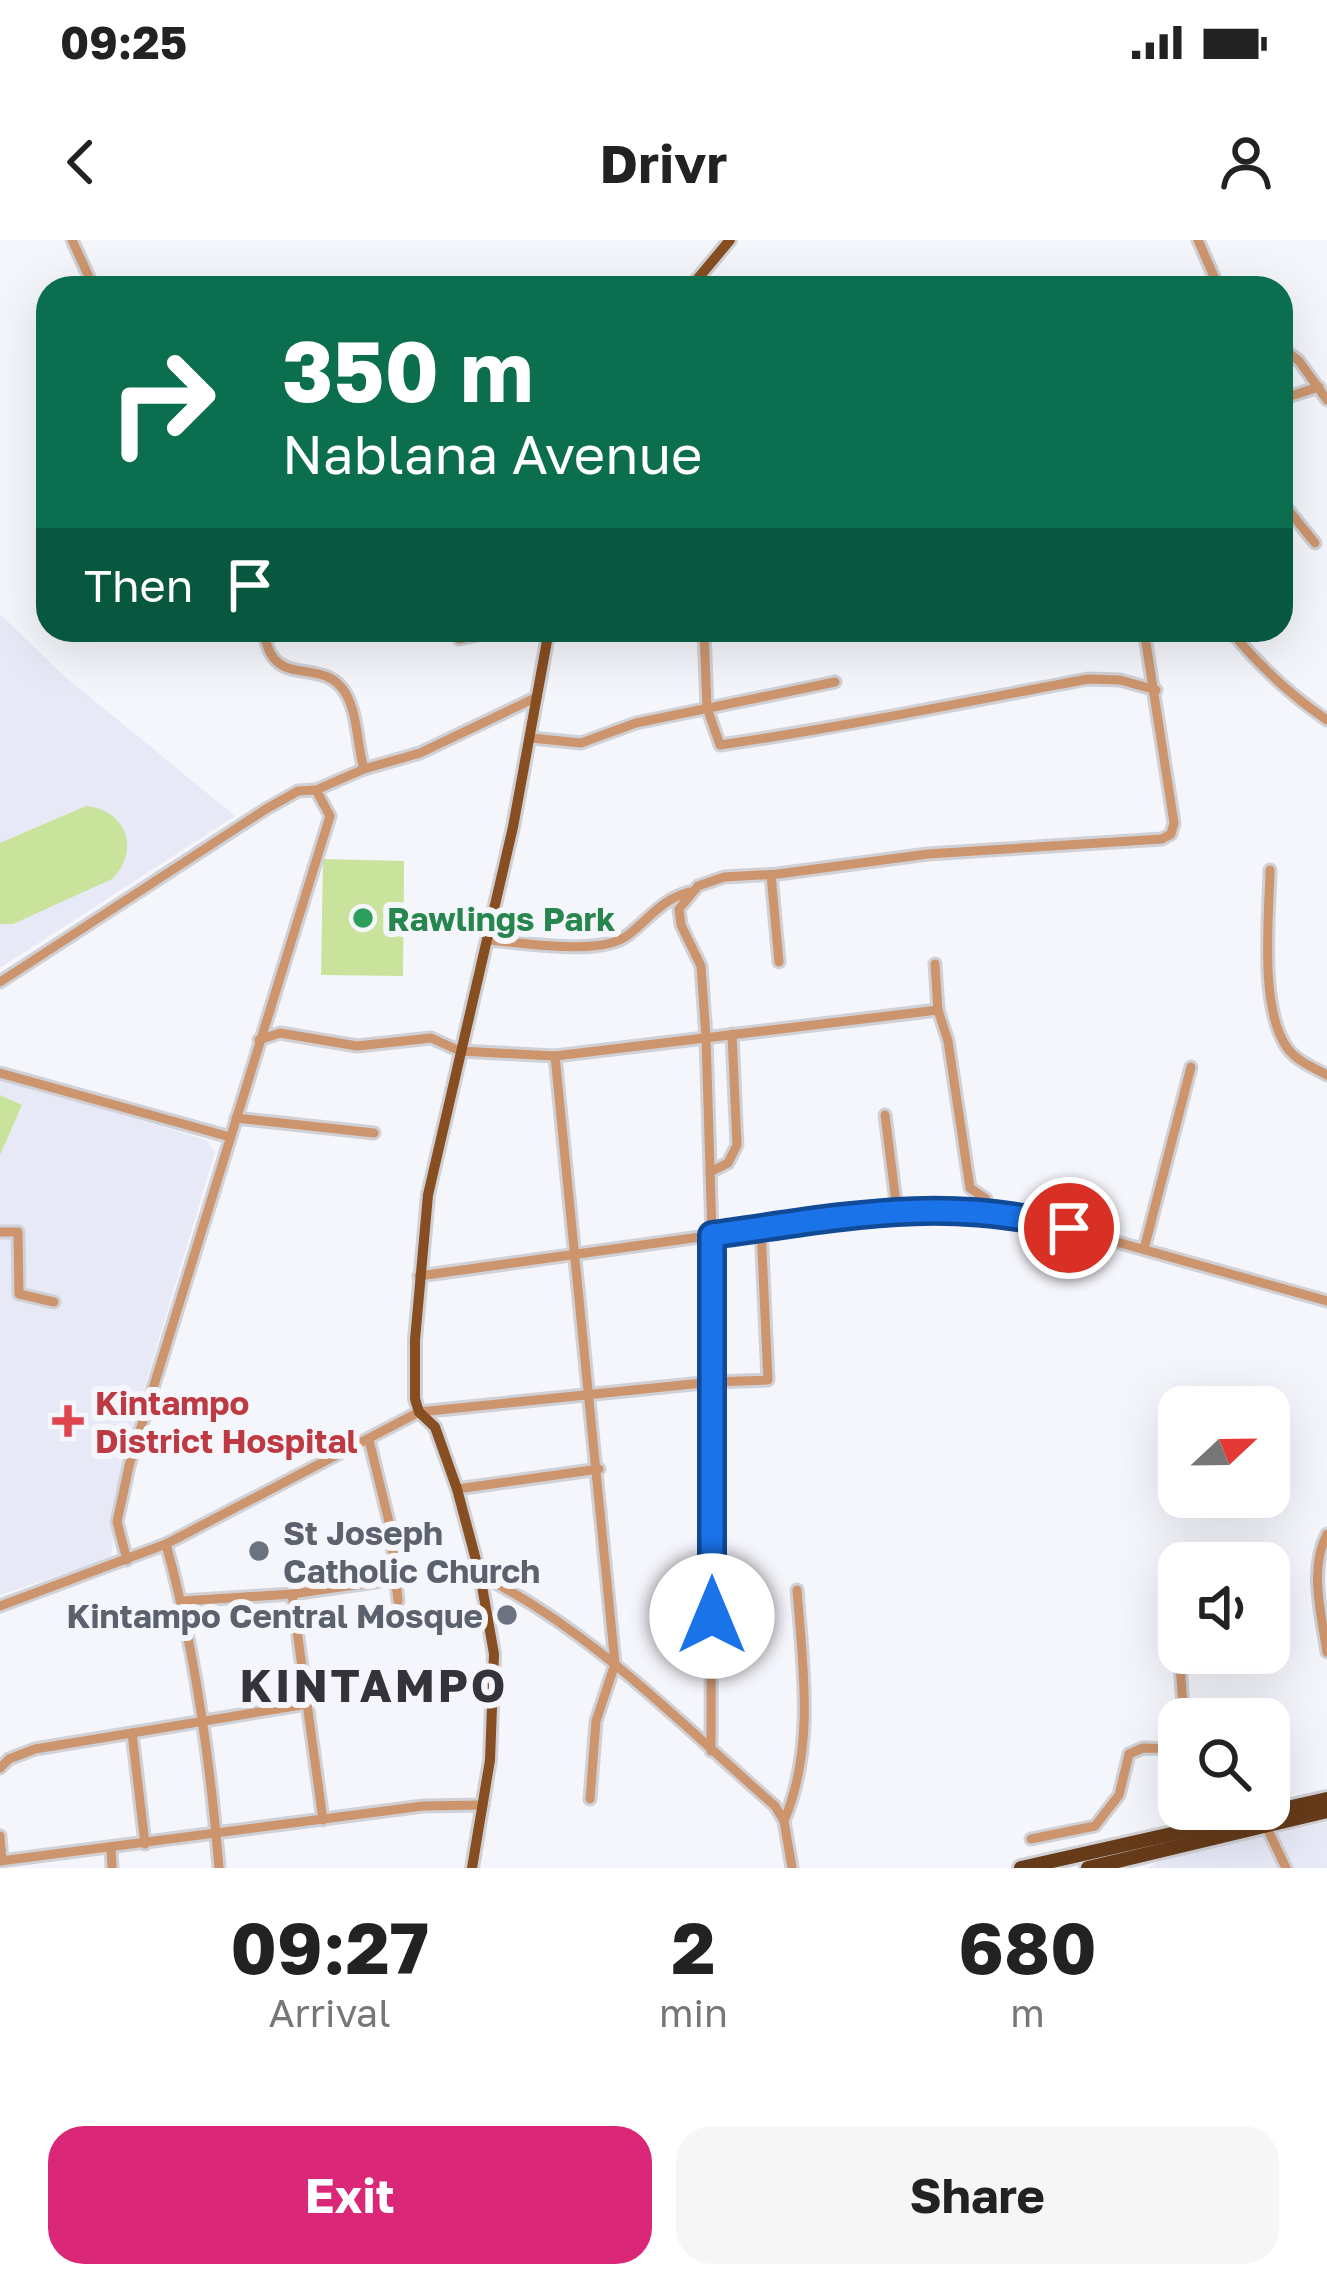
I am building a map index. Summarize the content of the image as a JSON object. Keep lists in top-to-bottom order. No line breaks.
{"districts":["KINTAMPO"],"places":{"other":["Rawlings Park","St Joseph Catholic Church","Kintampo Central Mosque"],"health":["Kintampo District Hospital"]},"north":"right","page":{"status":"09:25","header":"Drivr","turn":["350 m","Nablana Avenue"],"then":"Then","eta":["09:27","Arrival","2","min","680","m"],"buttons":["Exit","Share"]}}
